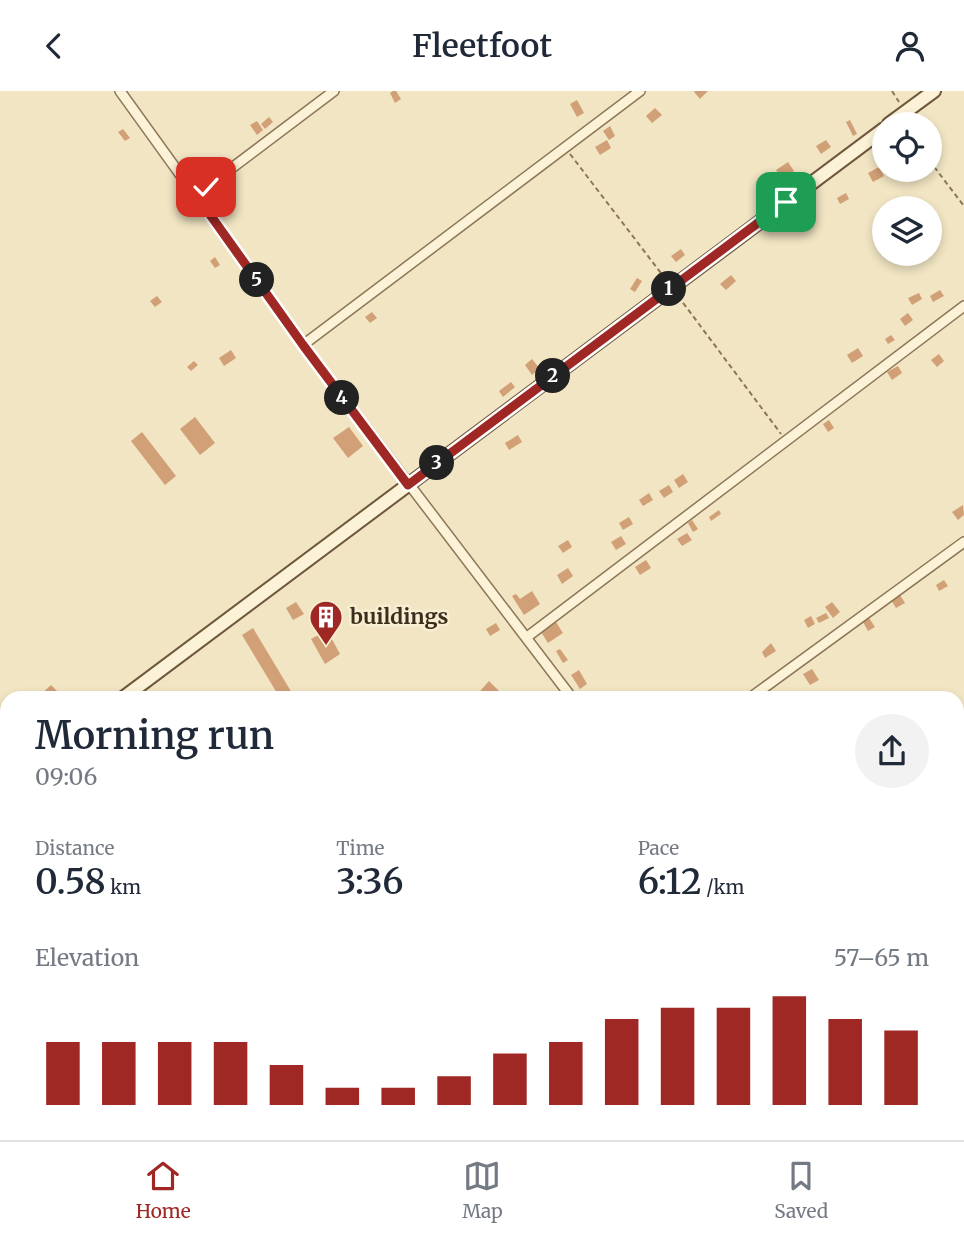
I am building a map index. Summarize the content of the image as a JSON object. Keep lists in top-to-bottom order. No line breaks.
{"places":{"building":["buildings"]},"page":{"header":"Fleetfoot","pins":["5","1","2","4","3"],"heading":["Morning run","09:06"],"stats":[["Distance","0.58 km"],["Time","3:36"],["Pace","6:12 /km"]],"chart":["Elevation","57–65 m"],"tabs":["Home","Map","Saved"]}}
